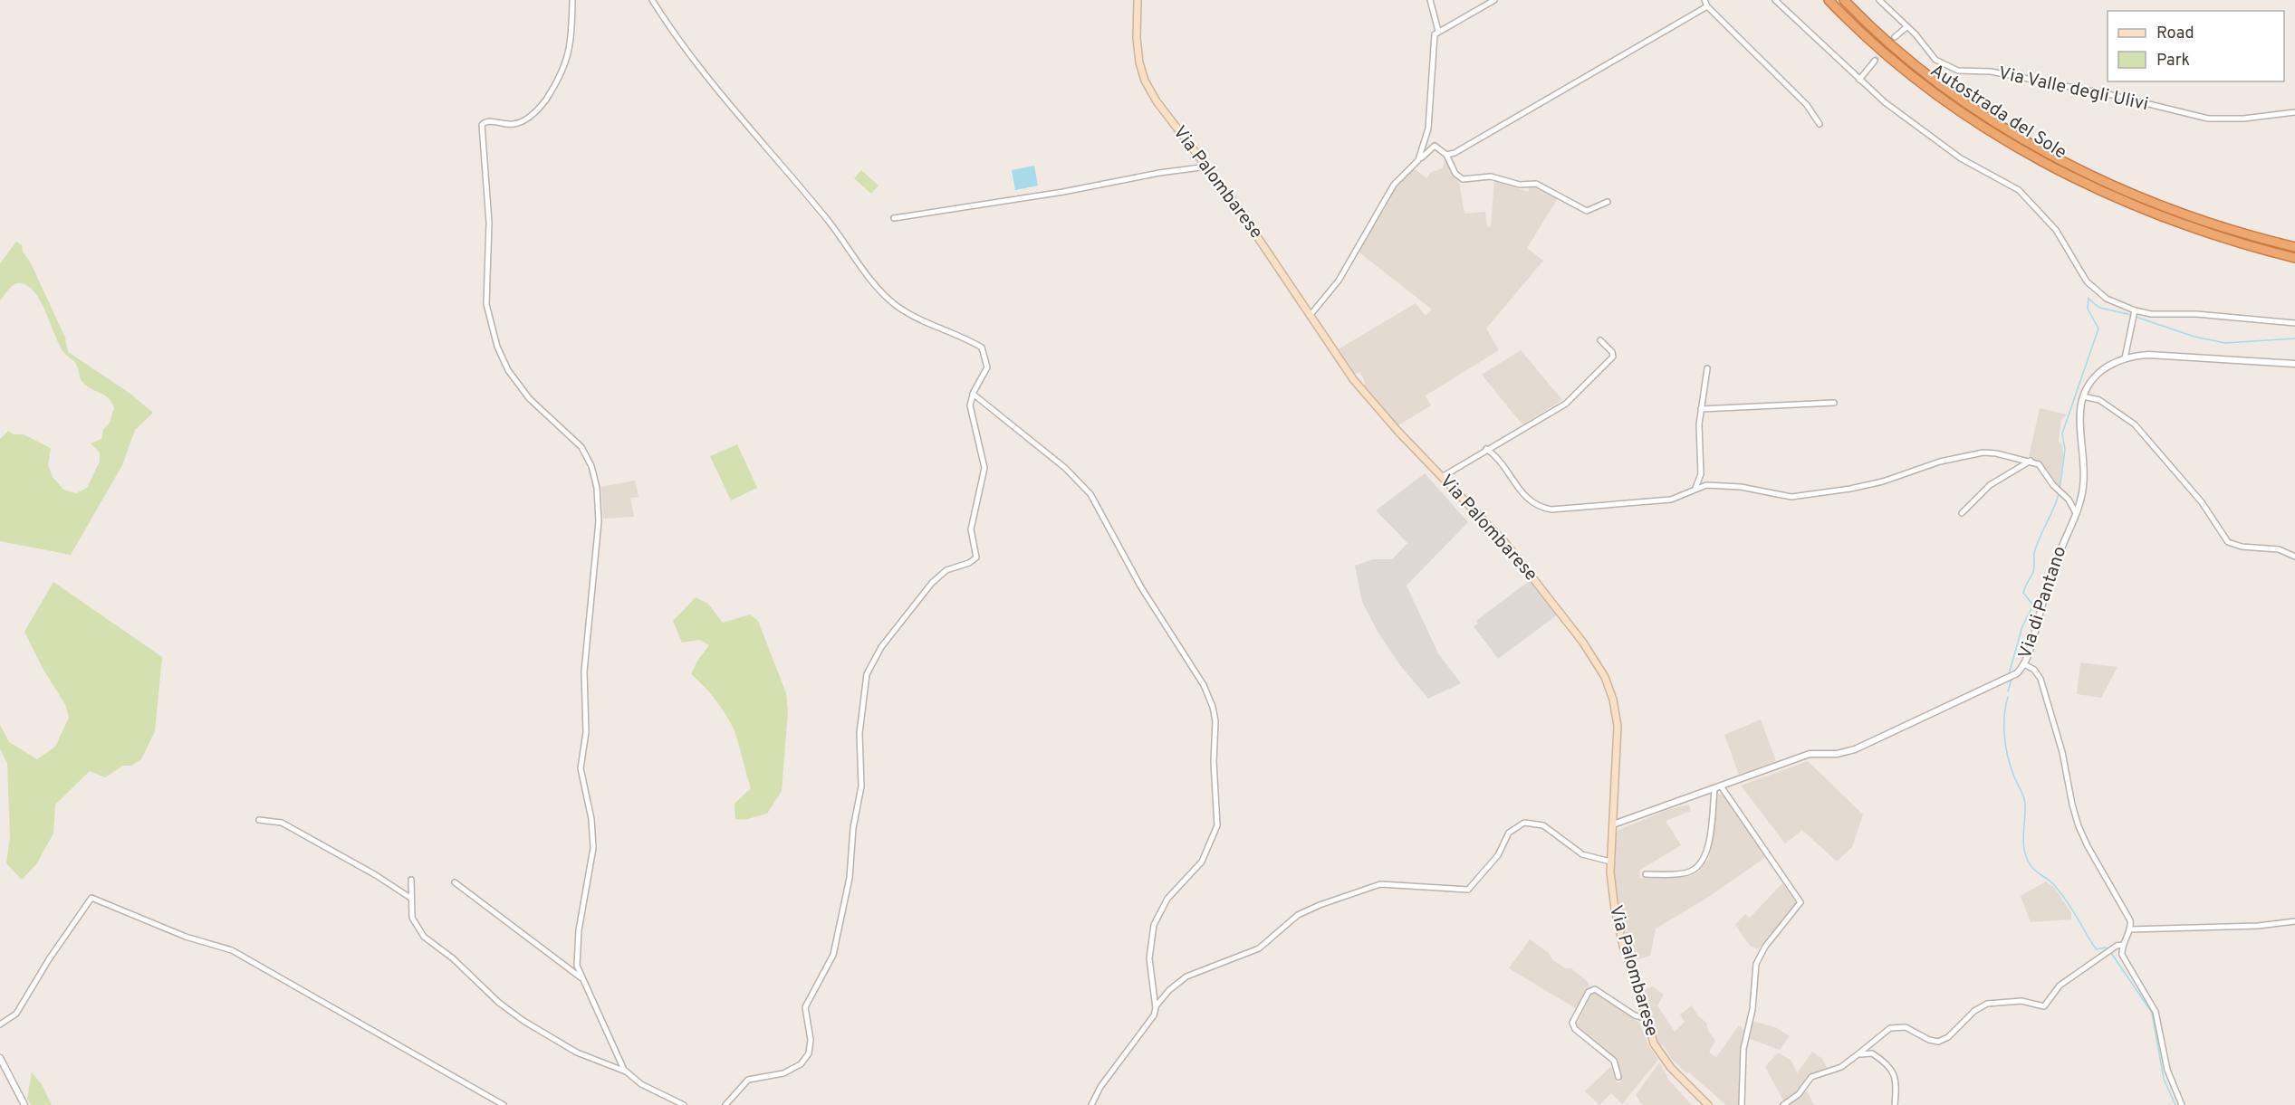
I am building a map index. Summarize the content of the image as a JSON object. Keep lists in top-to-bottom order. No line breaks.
{"streets":{"highway":["Autostrada del Sole"],"main road":["Via Palombarese"],"street":["Via Valle degli Ulivi","Via di Pantano"]},"crossings":[["Via Palombarese","Via di Pantano"]],"legend":["Road","Park"]}
